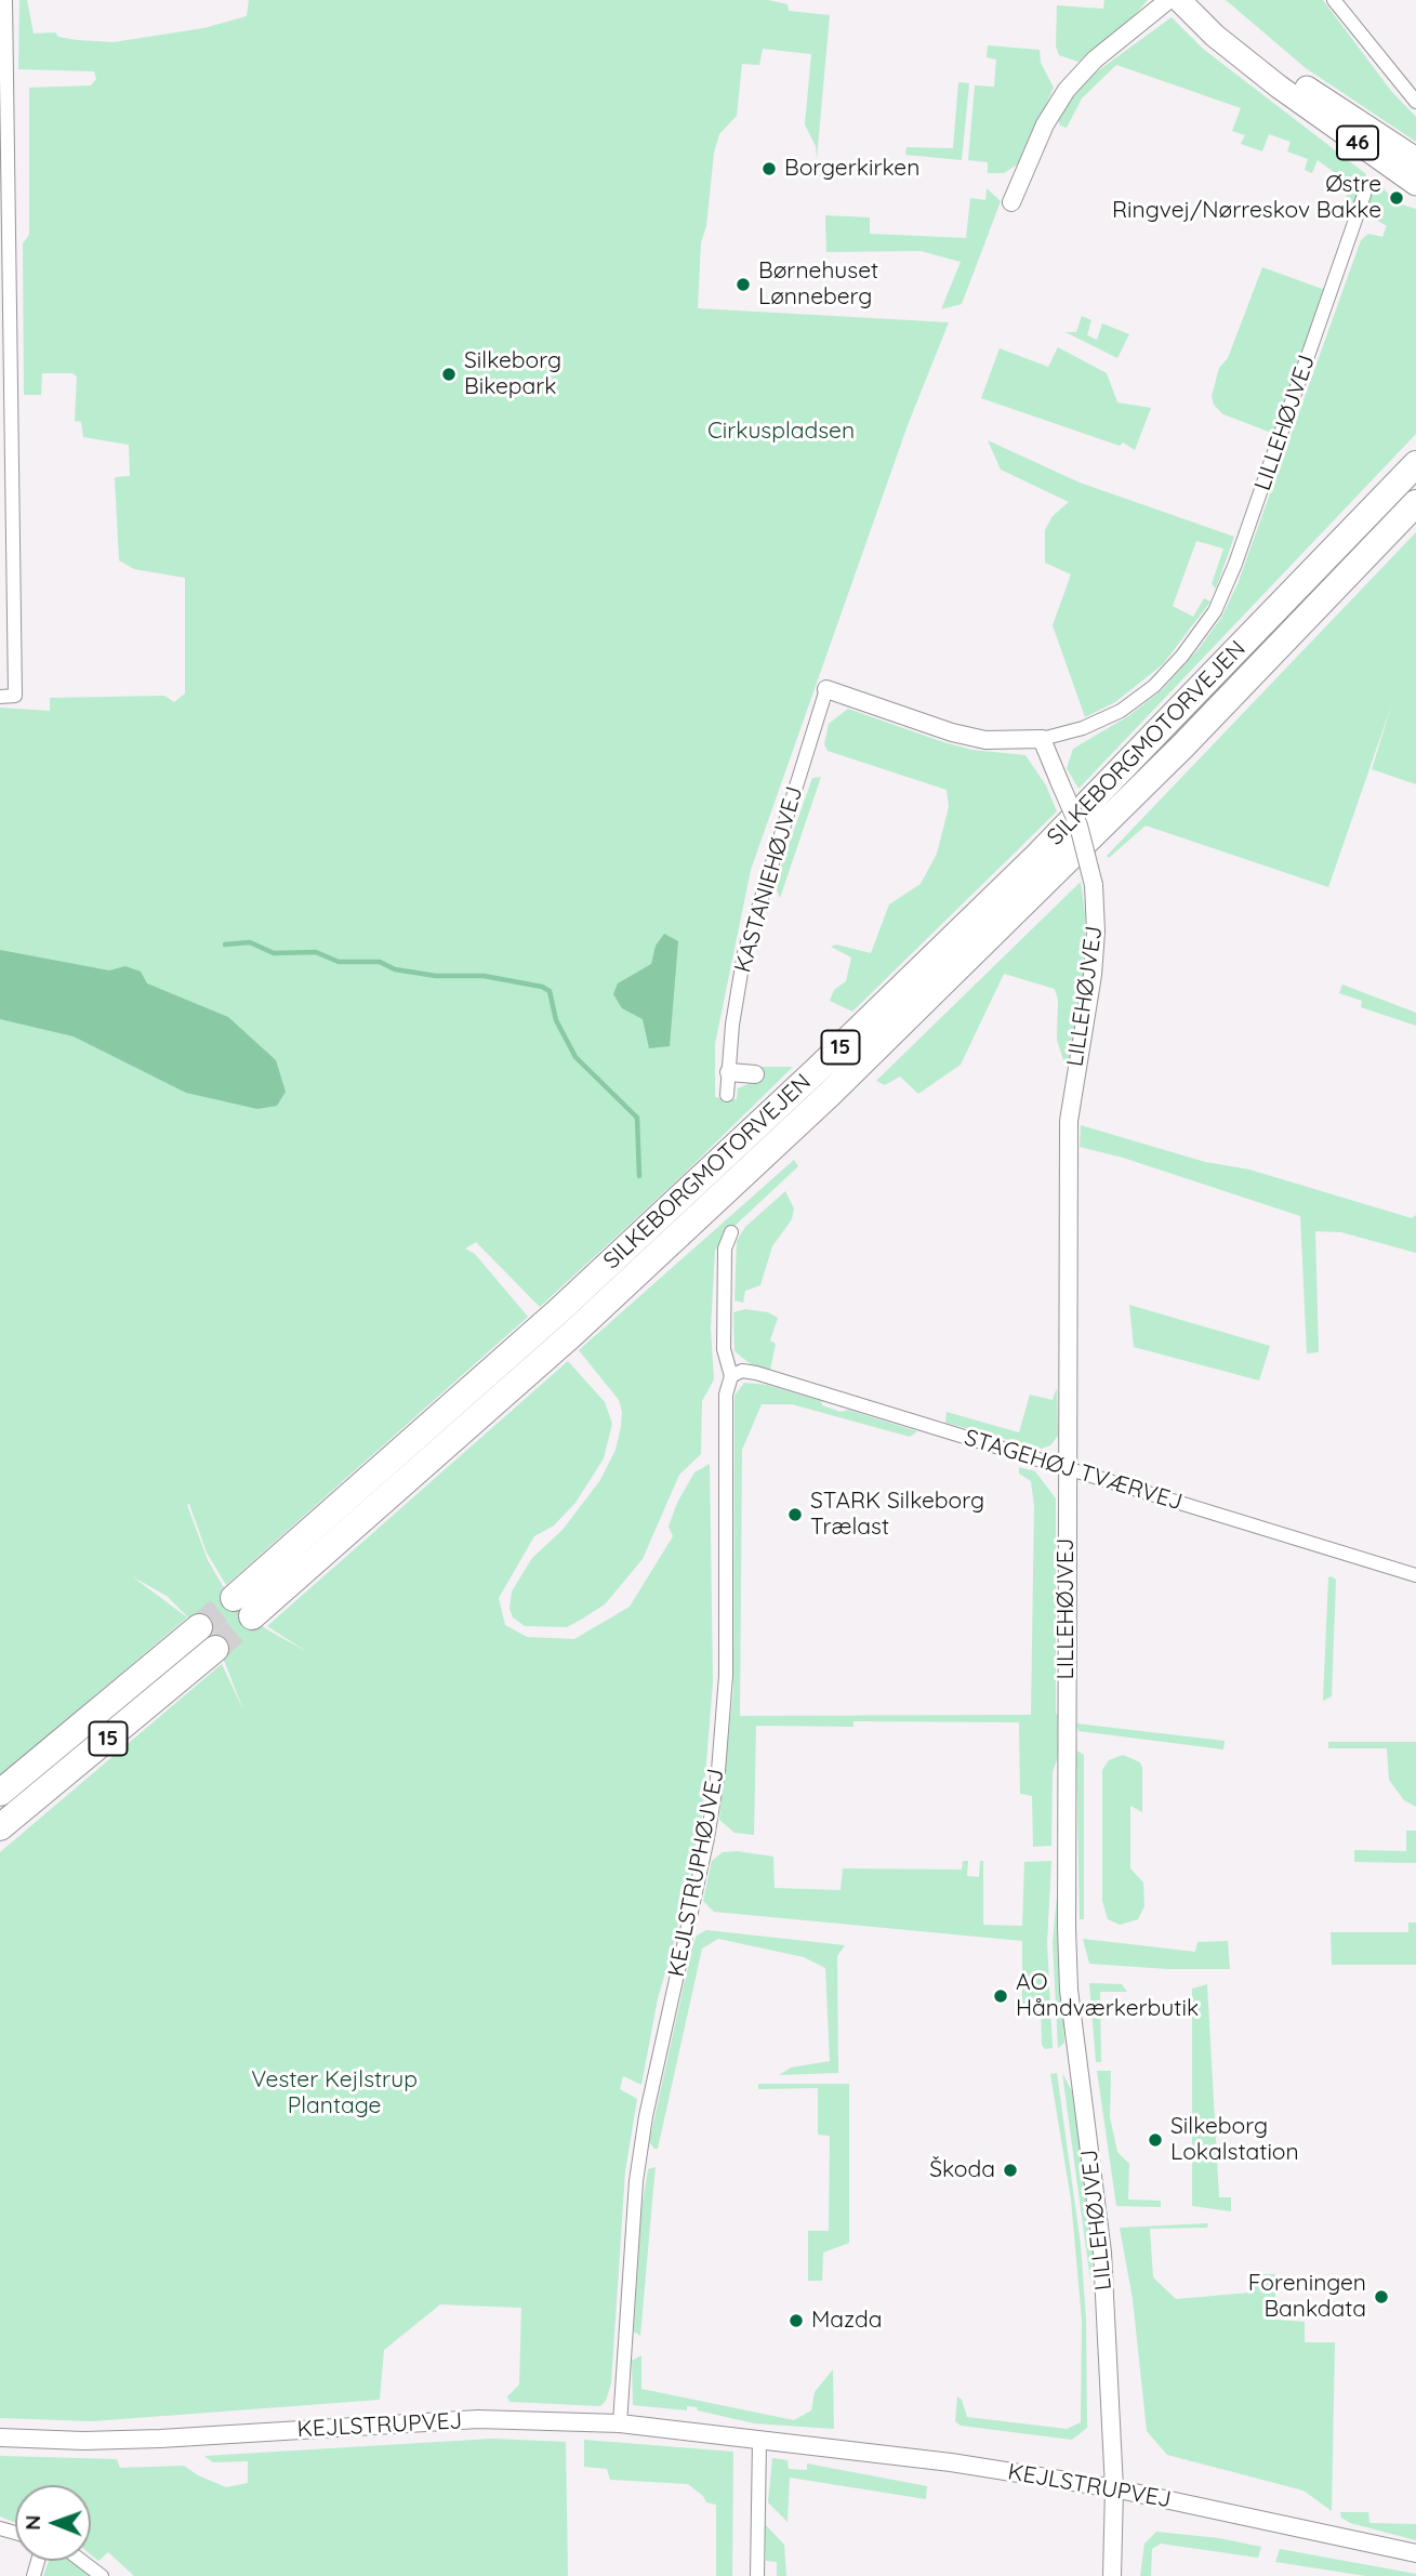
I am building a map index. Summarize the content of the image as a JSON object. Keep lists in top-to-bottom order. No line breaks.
{"streets":{"highway":["SILKEBORGMOTORVEJEN","15"],"main road":["46"],"street":["LILLEHØJVEJ","KASTANIEHØJVEJ","STAGEHØJ TVÆRVEJ","KEJLSTRUPHØJVEJ","KEJLSTRUPVEJ"]},"crossings":[["LILLEHØJVEJ","KASTANIEHØJVEJ"],["LILLEHØJVEJ","STAGEHØJ TVÆRVEJ"],["LILLEHØJVEJ","KEJLSTRUPVEJ"],["STAGEHØJ TVÆRVEJ","KEJLSTRUPHØJVEJ"],["KEJLSTRUPHØJVEJ","KEJLSTRUPVEJ"]],"parks":["Cirkuspladsen","Vester Kejlstrup Plantage"],"places":["Borgerkirken","Østre Ringvej/Nørreskov Bakke","Børnehuset Lønneberg","Silkeborg Bikepark","STARK Silkeborg Trælast","AO Håndværkerbutik","Silkeborg Lokalstation","Škoda","Foreningen Bankdata","Mazda"],"north":"left"}
